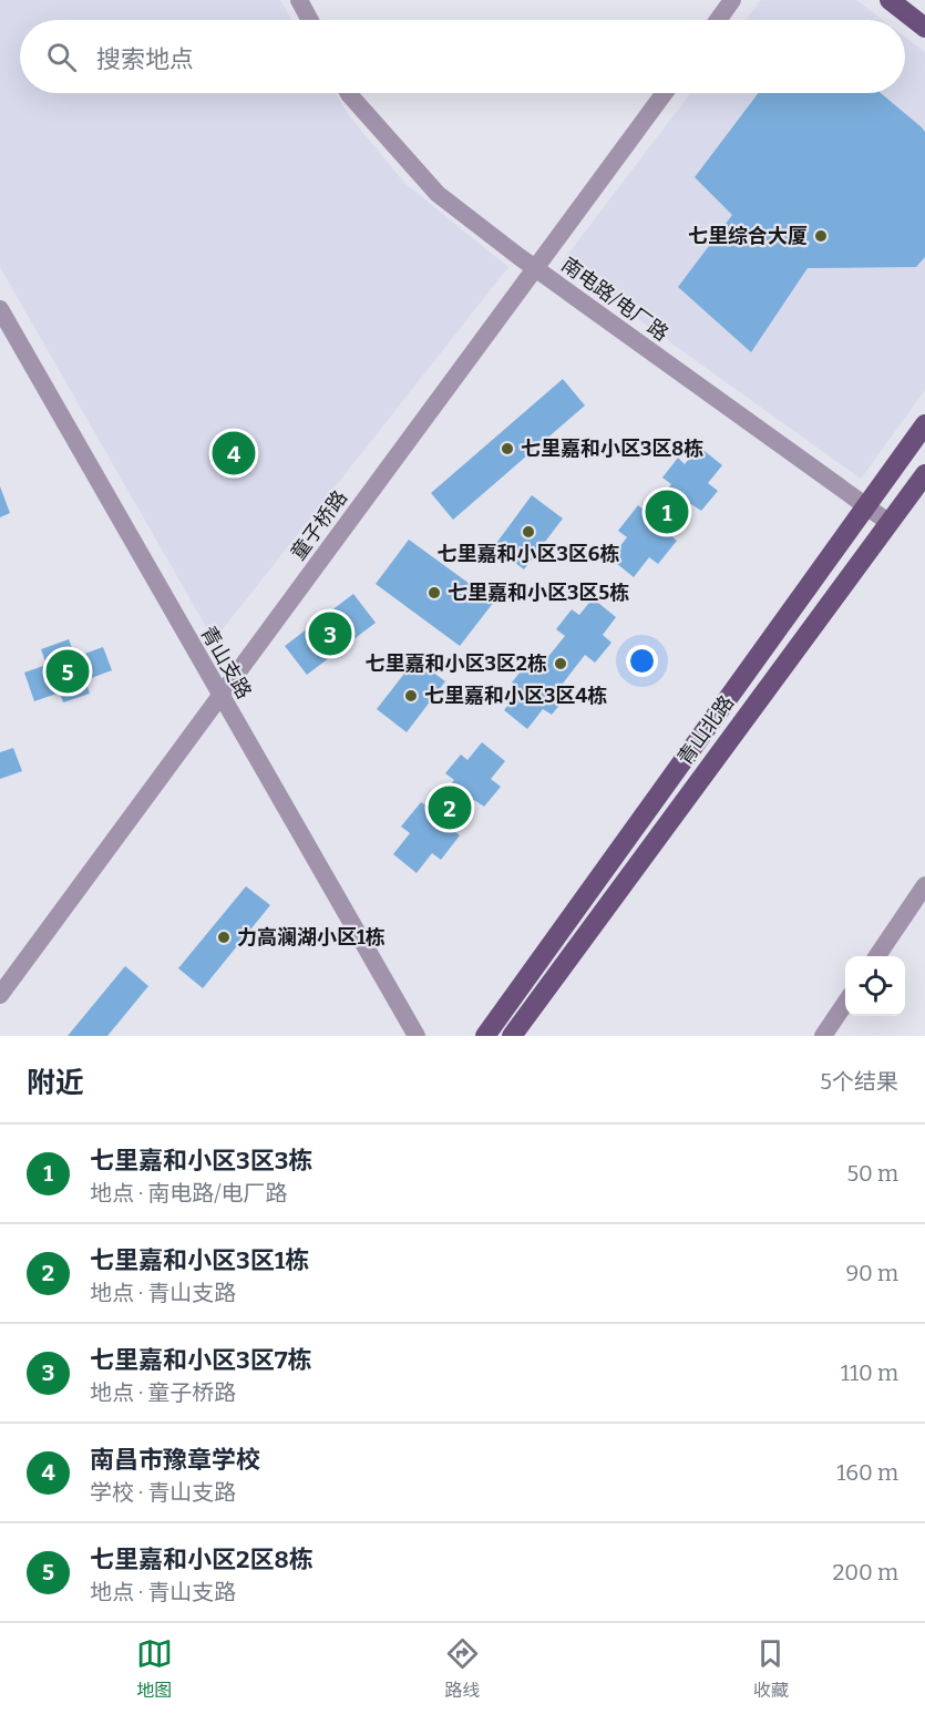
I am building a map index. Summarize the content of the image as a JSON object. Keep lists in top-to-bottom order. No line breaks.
{"streets":{"main road":["青山北路"],"street":["南电路/电厂路","童子桥路","青山支路"]},"crossings":[["南电路/电厂路","童子桥路"],["南电路/电厂路","青山北路"],["童子桥路","青山支路"]],"places":["七里综合大厦","七里嘉和小区3区8栋","七里嘉和小区3区6栋","七里嘉和小区3区5栋","七里嘉和小区3区2栋","七里嘉和小区3区4栋","力高澜湖小区1栋"],"page":{"search":"搜索地点","pins":["4","1","3","5","2"],"heading":["附近","5个结果"],"list":[{"mark":"1","name":"七里嘉和小区3区3栋","note":"地点 · 南电路/电厂路","value":"50 m"},{"mark":"2","name":"七里嘉和小区3区1栋","note":"地点 · 青山支路","value":"90 m"},{"mark":"3","name":"七里嘉和小区3区7栋","note":"地点 · 童子桥路","value":"110 m"},{"mark":"4","name":"南昌市豫章学校","note":"学校 · 青山支路","value":"160 m"},{"mark":"5","name":"七里嘉和小区2区8栋","note":"地点 · 青山支路","value":"200 m"}],"nav":["地图","路线","收藏"]}}
